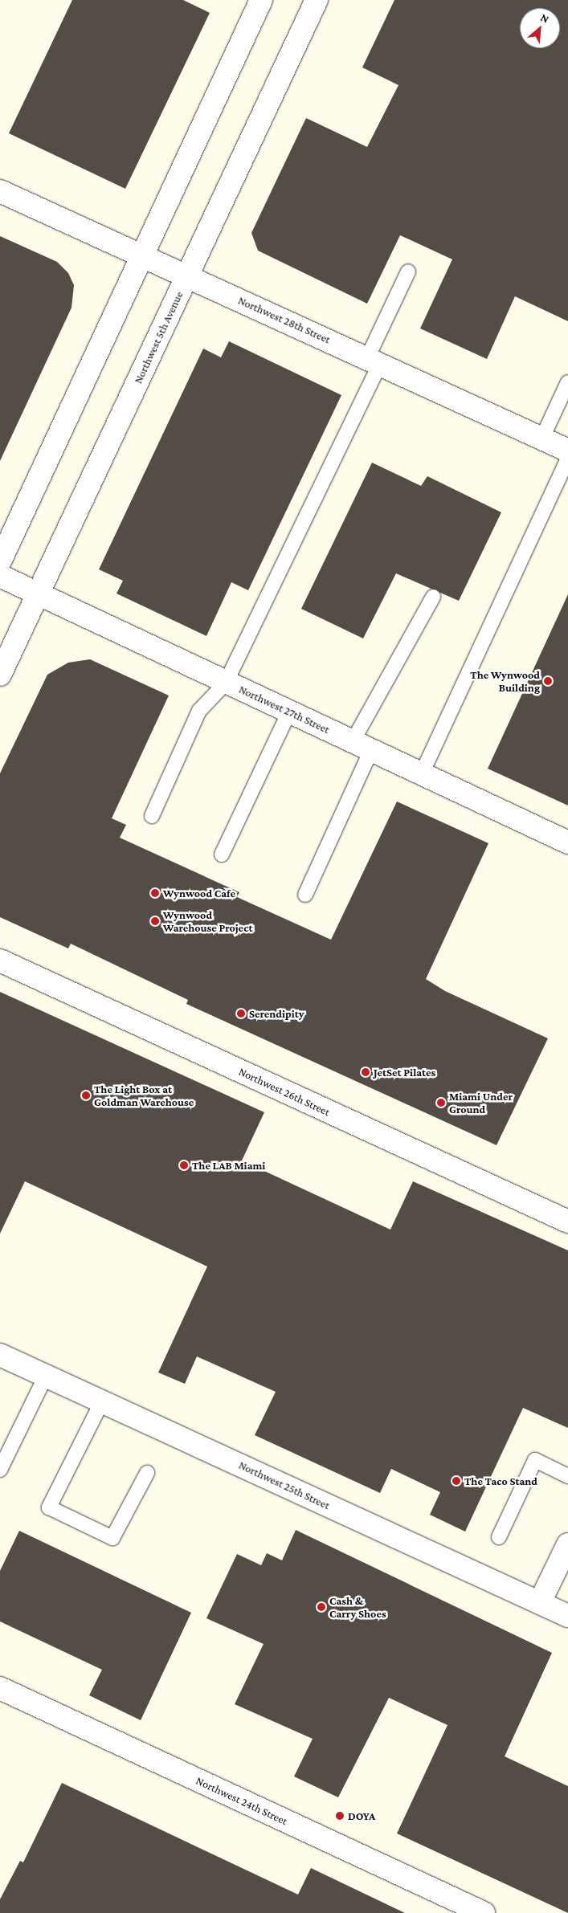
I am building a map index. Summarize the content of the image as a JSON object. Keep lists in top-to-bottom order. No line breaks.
{"streets":{"street":["Northwest 28th Street","Northwest 5th Avenue","Northwest 27th Street","Northwest 26th Street","Northwest 25th Street","Northwest 24th Street"]},"crossings":[["Northwest 28th Street","Northwest 5th Avenue"],["Northwest 5th Avenue","Northwest 27th Street"]],"places":["The Wynwood Building","Wynwood Cafe","Wynwood Warehouse Project","Serendipity","JetSet Pilates","The Light Box at Goldman Warehouse","Miami Under Ground","The LAB Miami","The Taco Stand","Cash & Carry Shoes","DOYA"],"north":"top right"}
